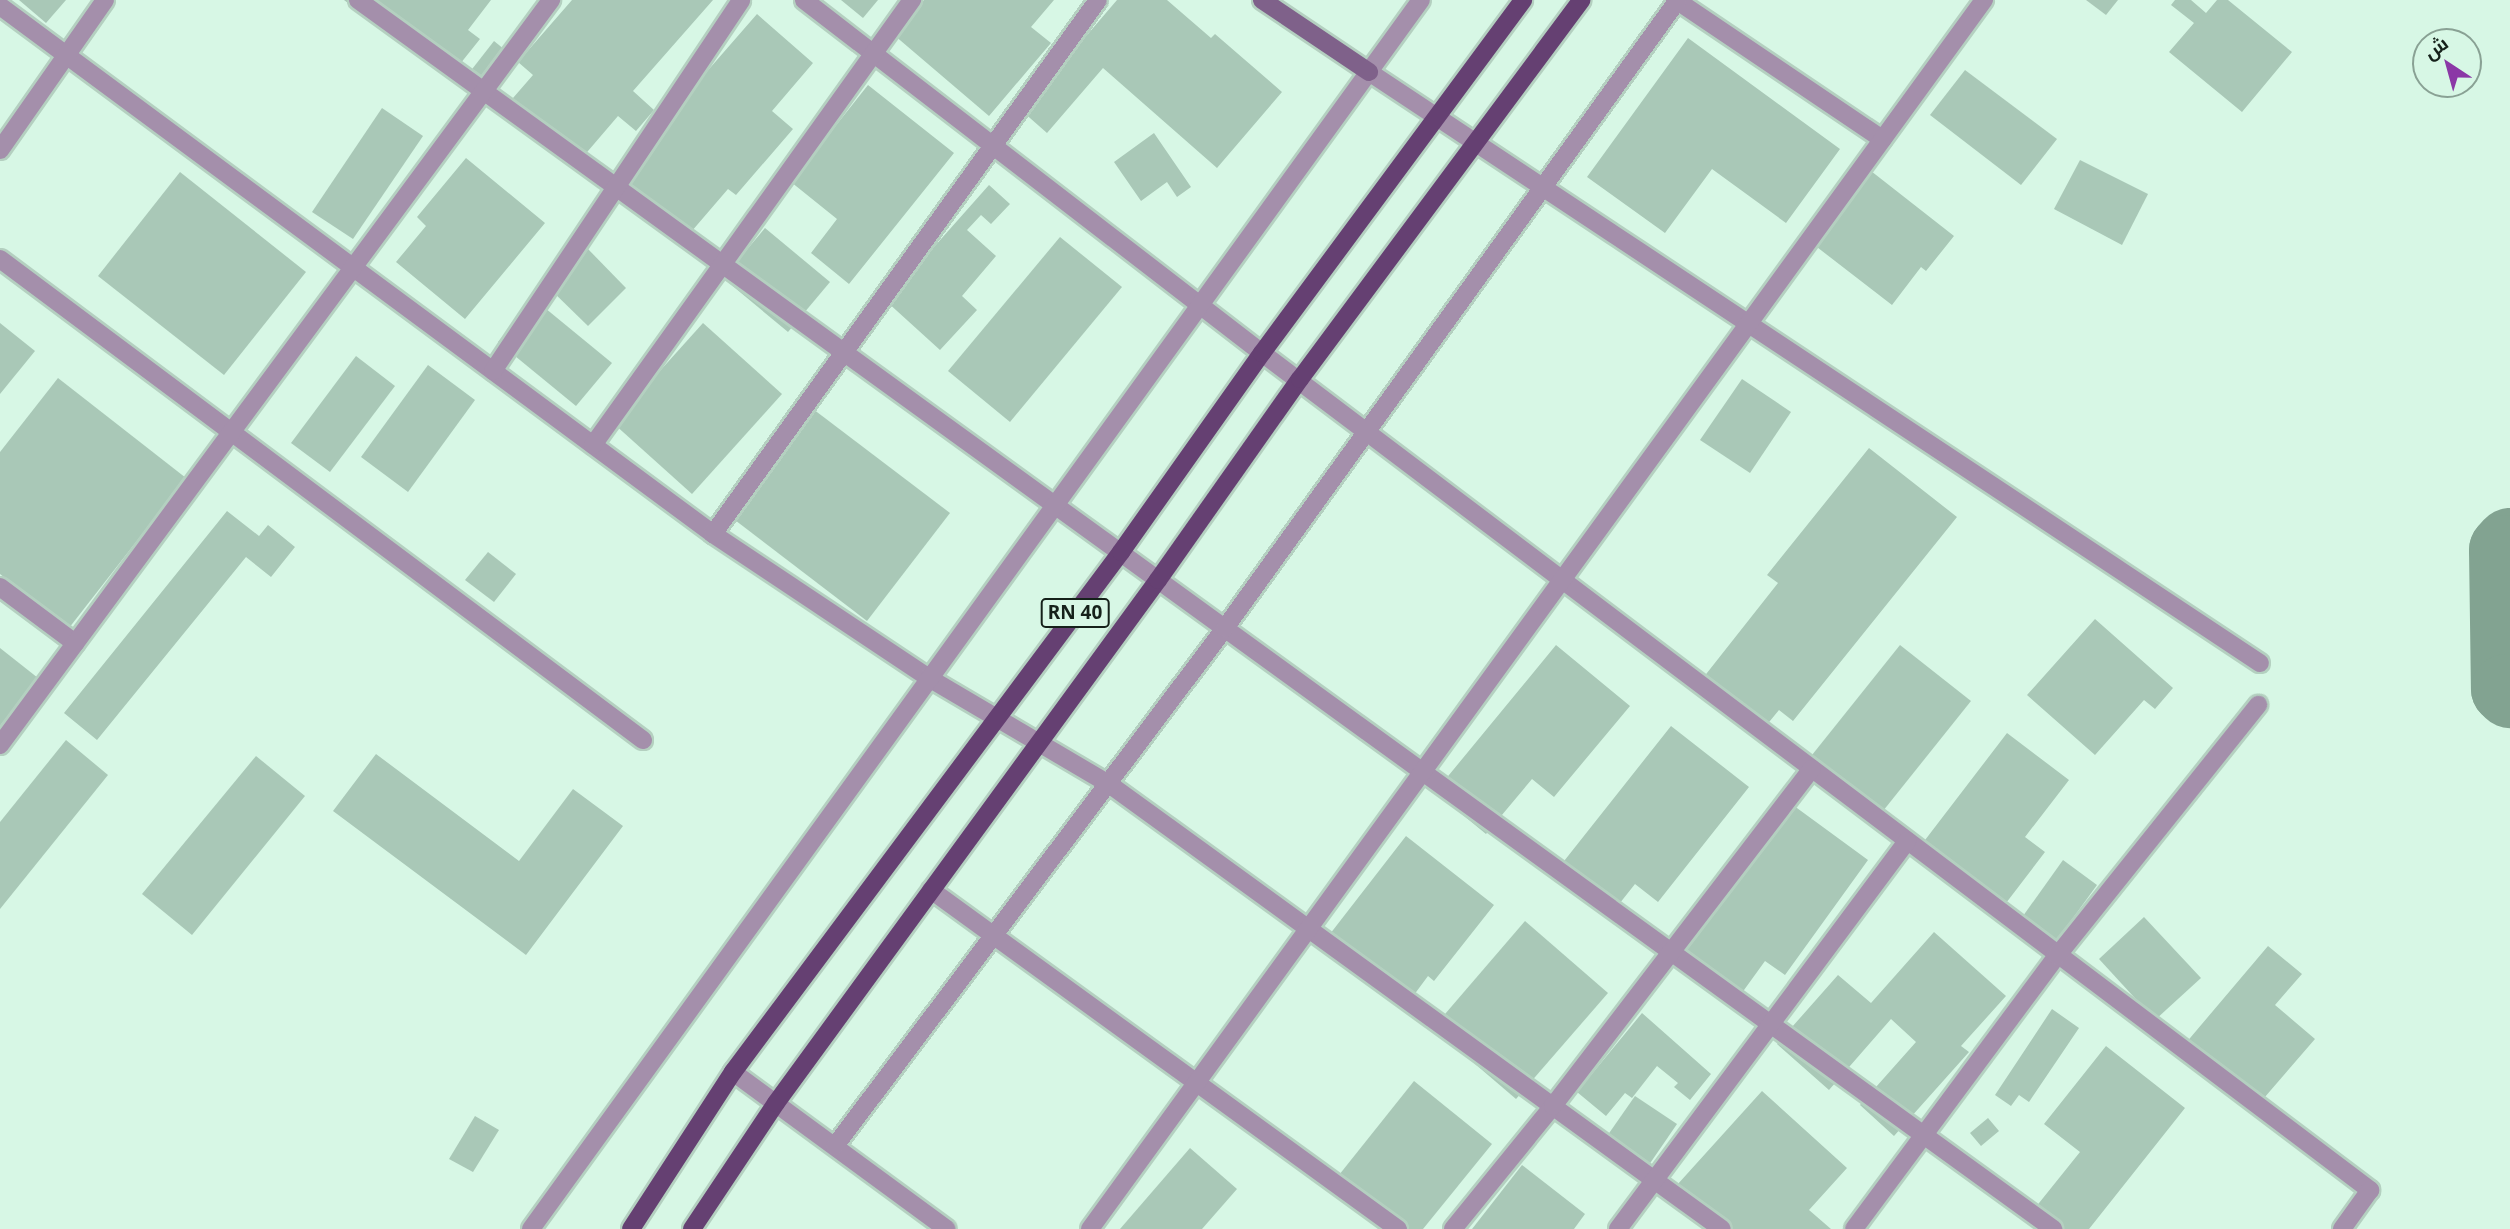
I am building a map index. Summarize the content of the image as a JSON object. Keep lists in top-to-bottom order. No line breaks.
{"streets":{"main road":["RN 40"]},"north":"top left"}
